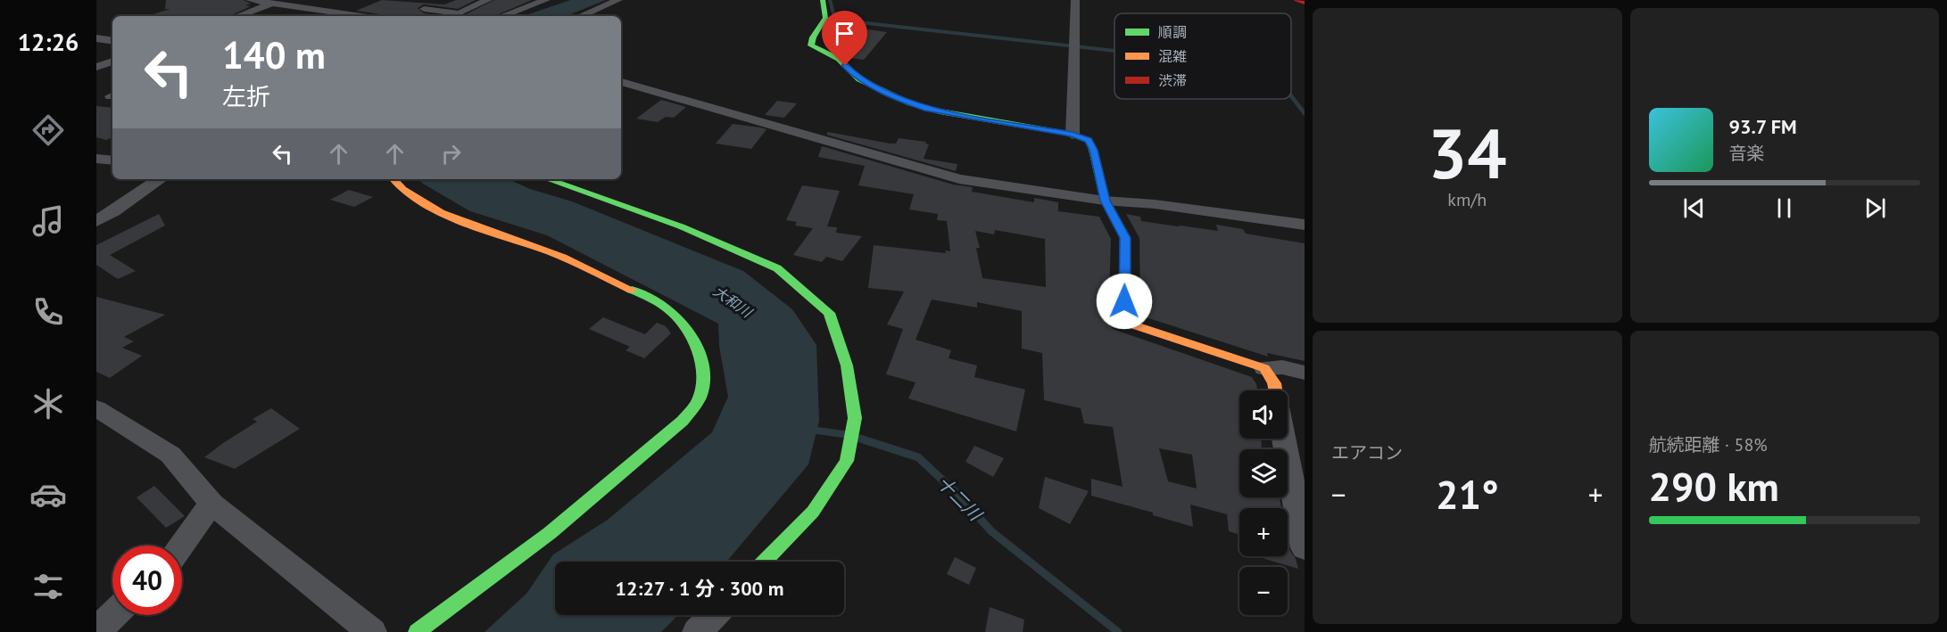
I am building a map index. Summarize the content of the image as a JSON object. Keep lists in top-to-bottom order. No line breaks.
{"water":["大和川","十二川"],"legend":["順調","混雑","渋滞"],"page":{"tabs":"12:26","tile":[["34","km/h"],"エアコン",["航続距離 · 58%","290 km"]],"turn":["140 m","左折"],"song":["93.7 FM","音楽"],"map_buttons":["+","−"],"heat":["−","21°","+"],"limit":"40","trip":"12:27 · 1 分 · 300 m"}}
